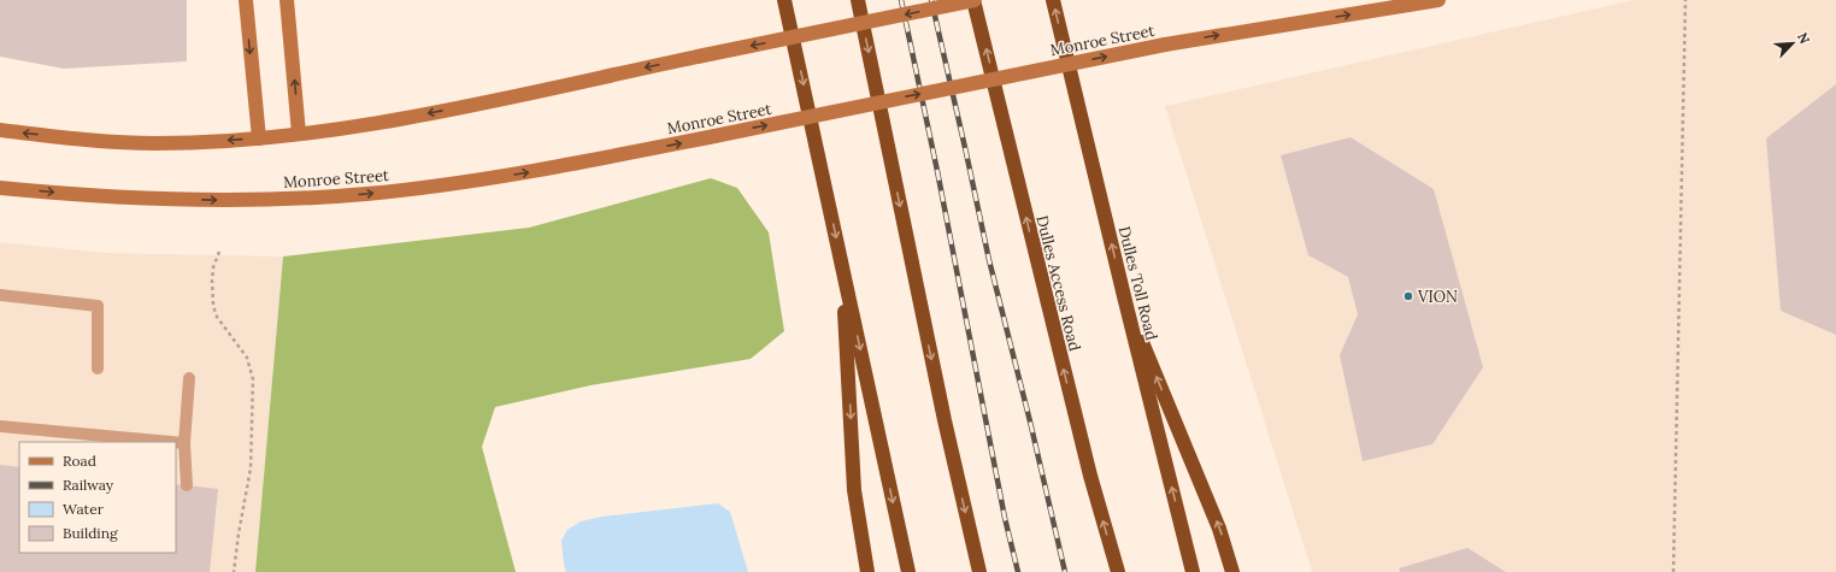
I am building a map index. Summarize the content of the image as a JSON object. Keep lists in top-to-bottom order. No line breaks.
{"streets":{"highway":["Dulles Access Road","Dulles Toll Road"],"main road":["Monroe Street"]},"places":["VION"],"legend":["Road","Railway","Water","Building"],"north":"top right"}
